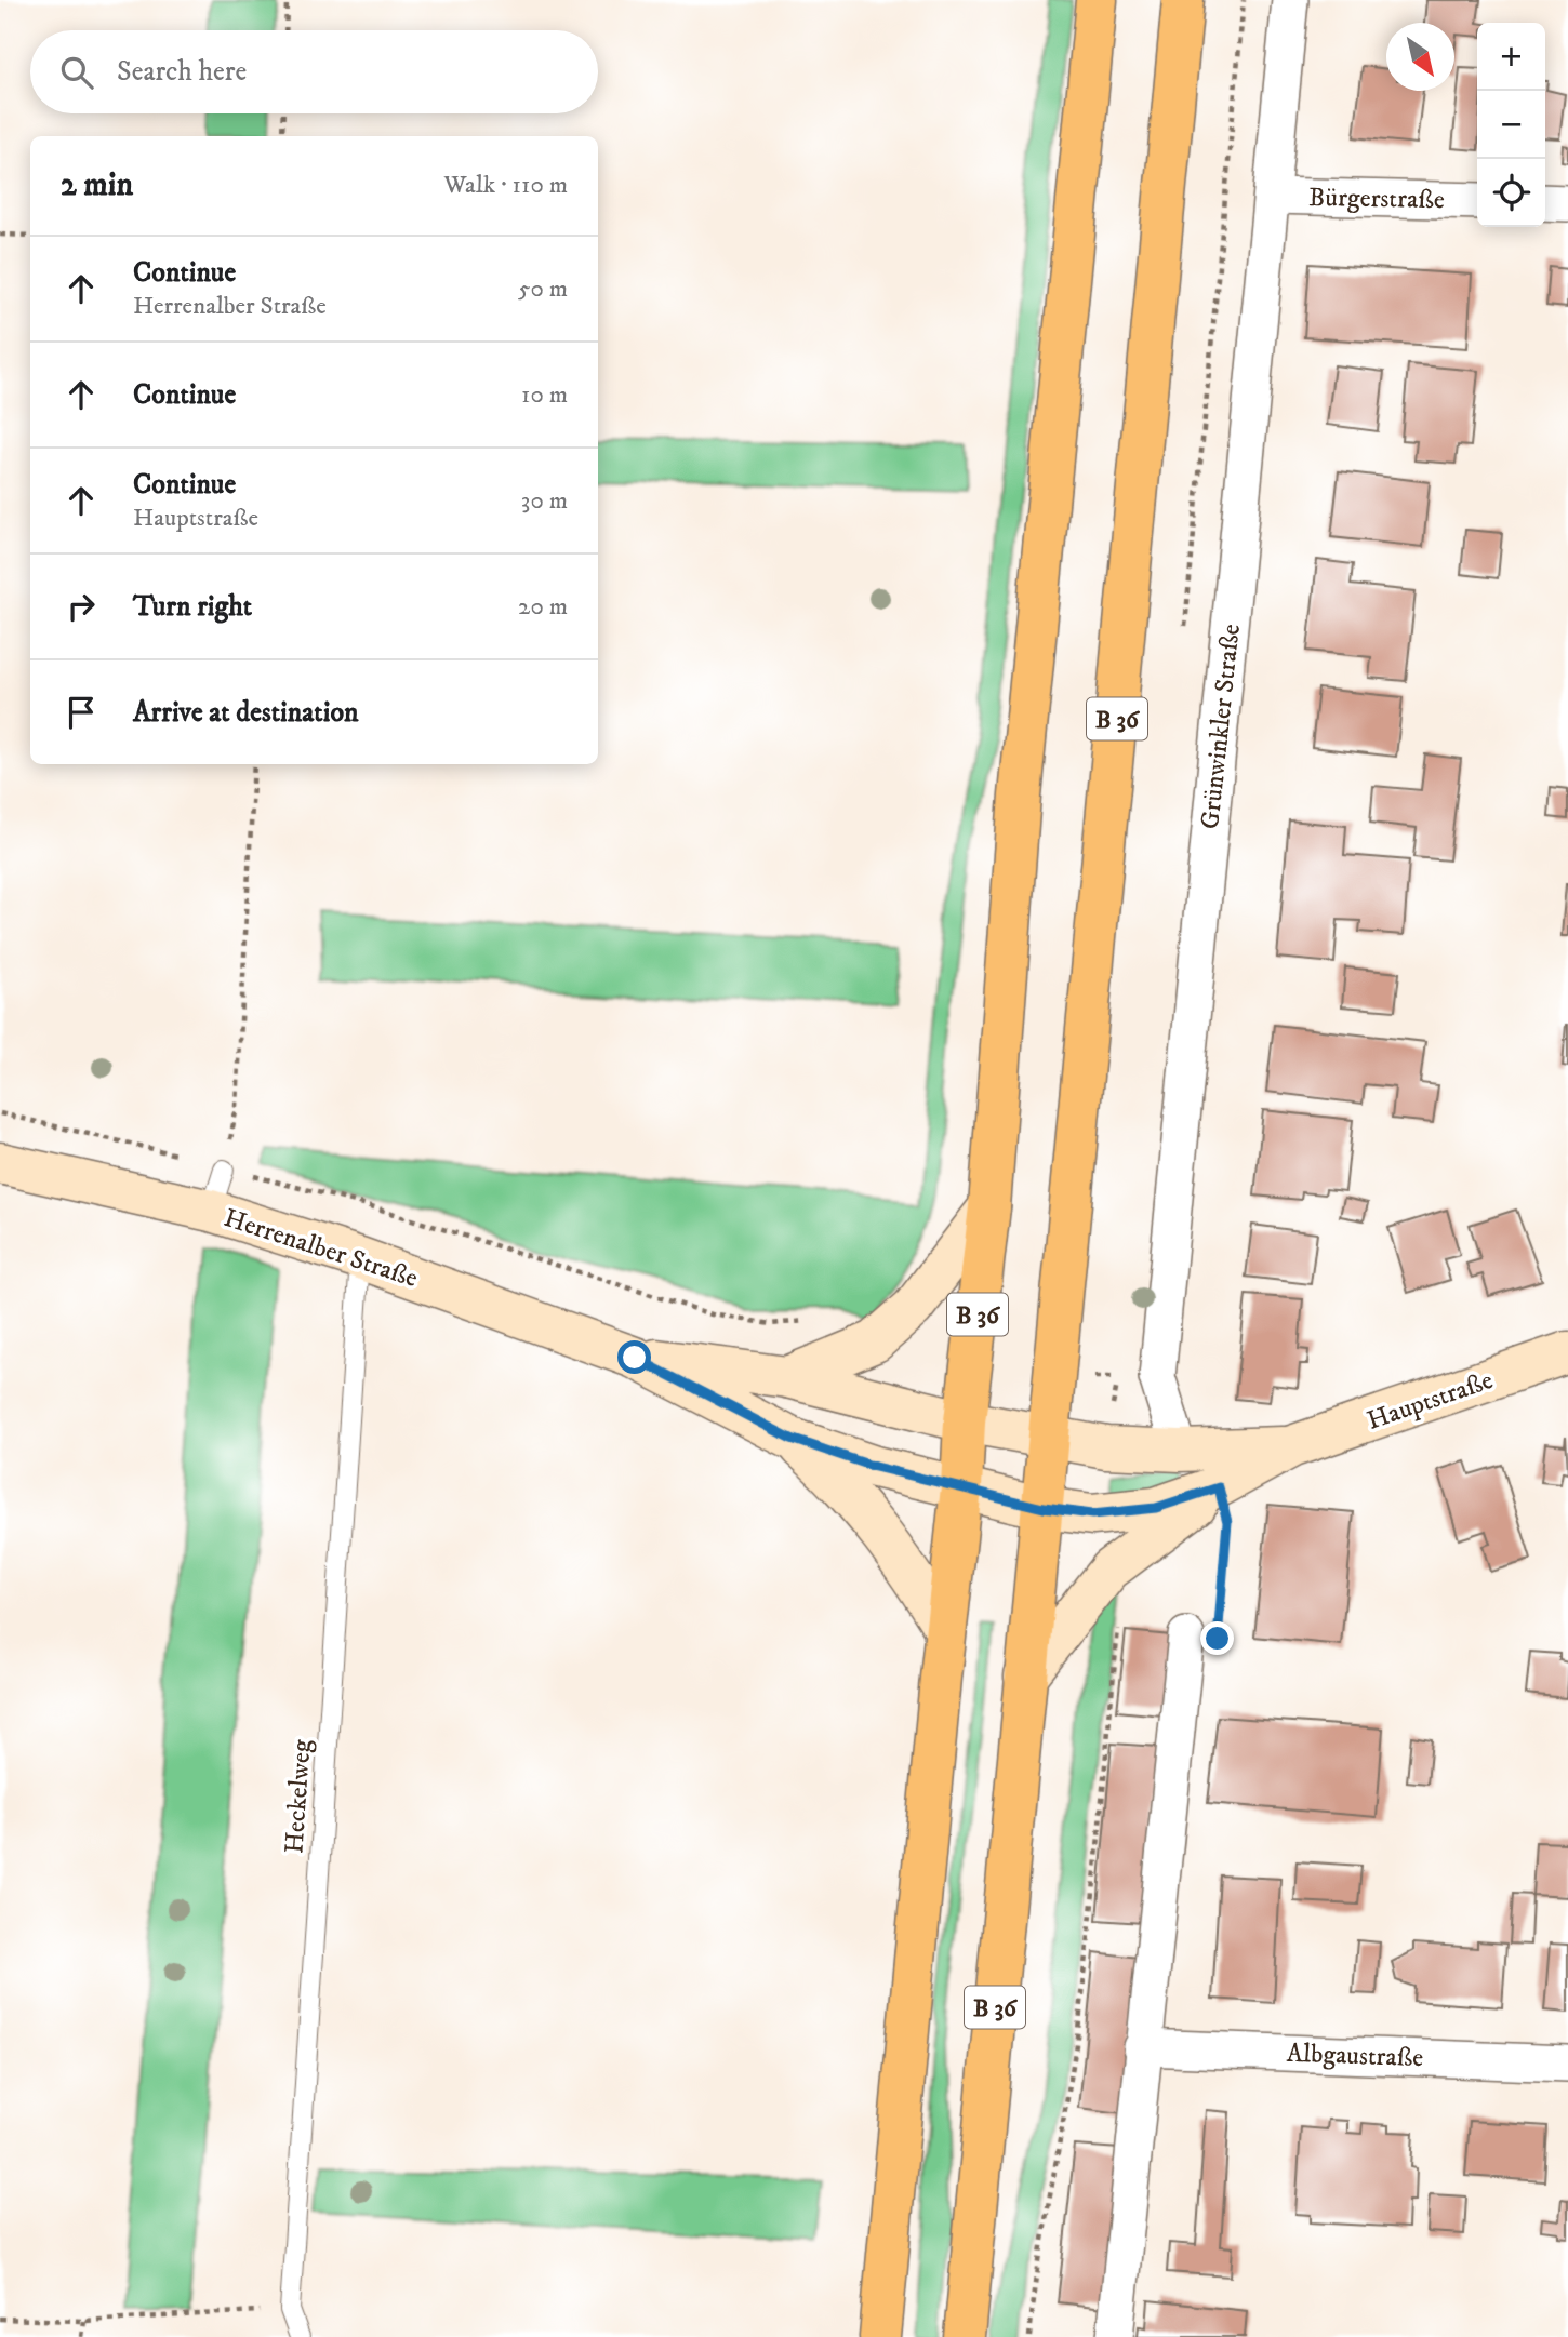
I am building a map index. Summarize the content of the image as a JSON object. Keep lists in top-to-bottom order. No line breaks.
{"streets":{"main road":["B 36"],"street":["Bürgerstraße","Grünwinkler Straße","Herrenalber Straße","Hauptstraße","Albgaustraße"],"lane":["Heckelweg"]},"crossings":[["Bürgerstraße","Grünwinkler Straße"],["B 36","Herrenalber Straße"],["B 36","Hauptstraße"],["Grünwinkler Straße","Hauptstraße"],["Herrenalber Straße","Hauptstraße"],["Herrenalber Straße","Heckelweg"]],"north":"bottom right","page":{"map_buttons":["+","−"],"search":"Search here","heading":["2 min","Walk · 110 m"],"list":[["Continue","Herrenalber Straße","50 m"],["Continue","10 m"],["Continue","Hauptstraße","30 m"],["Turn right","20 m"],"Arrive at destination"]}}
